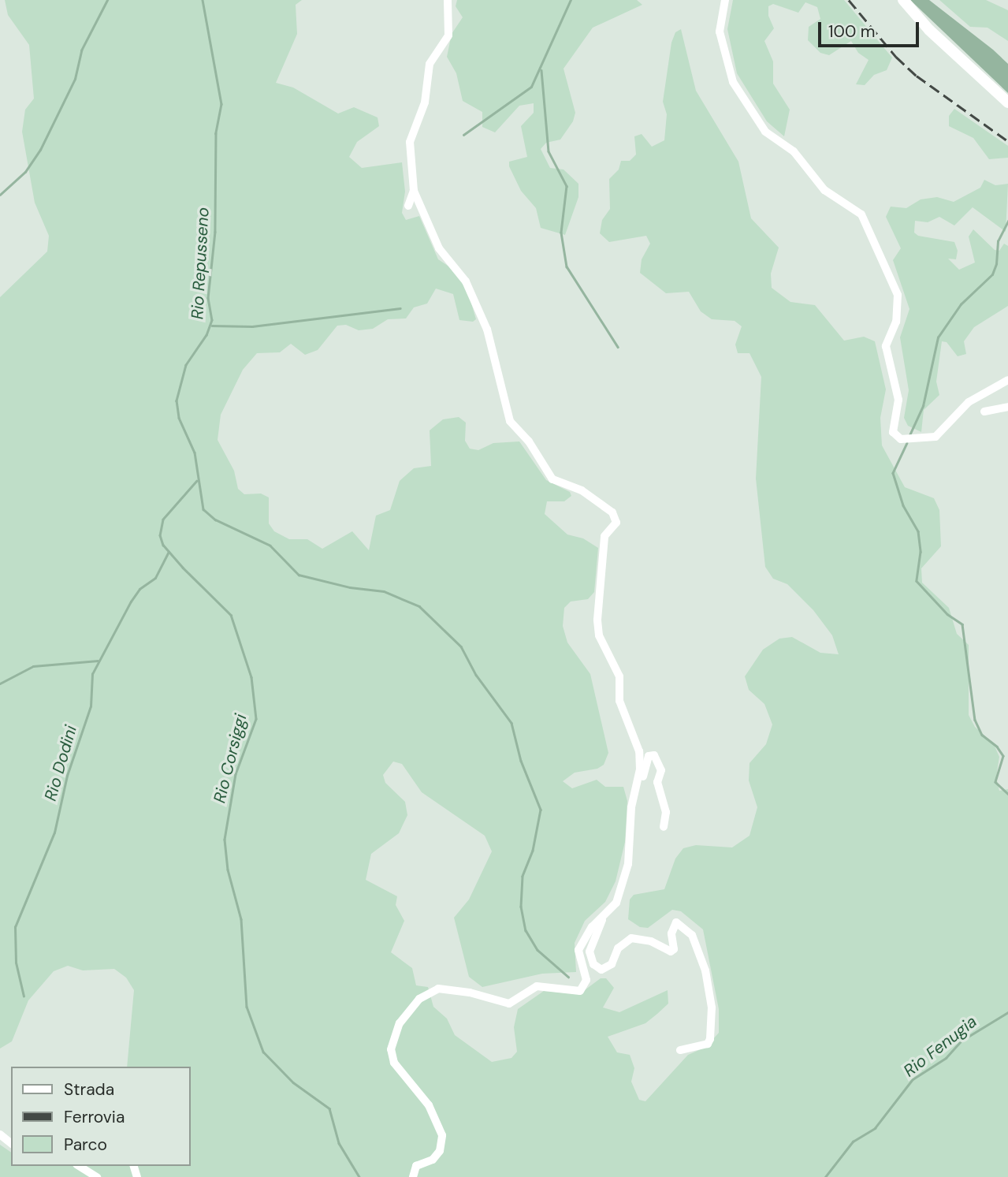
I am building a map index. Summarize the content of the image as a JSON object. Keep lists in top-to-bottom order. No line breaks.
{"water":["Rio Repusseno","Rio Corsiggi","Rio Dodini","Rio Fenugia"],"legend":["Strada","Ferrovia","Parco"],"scale_bar":"100 m"}
